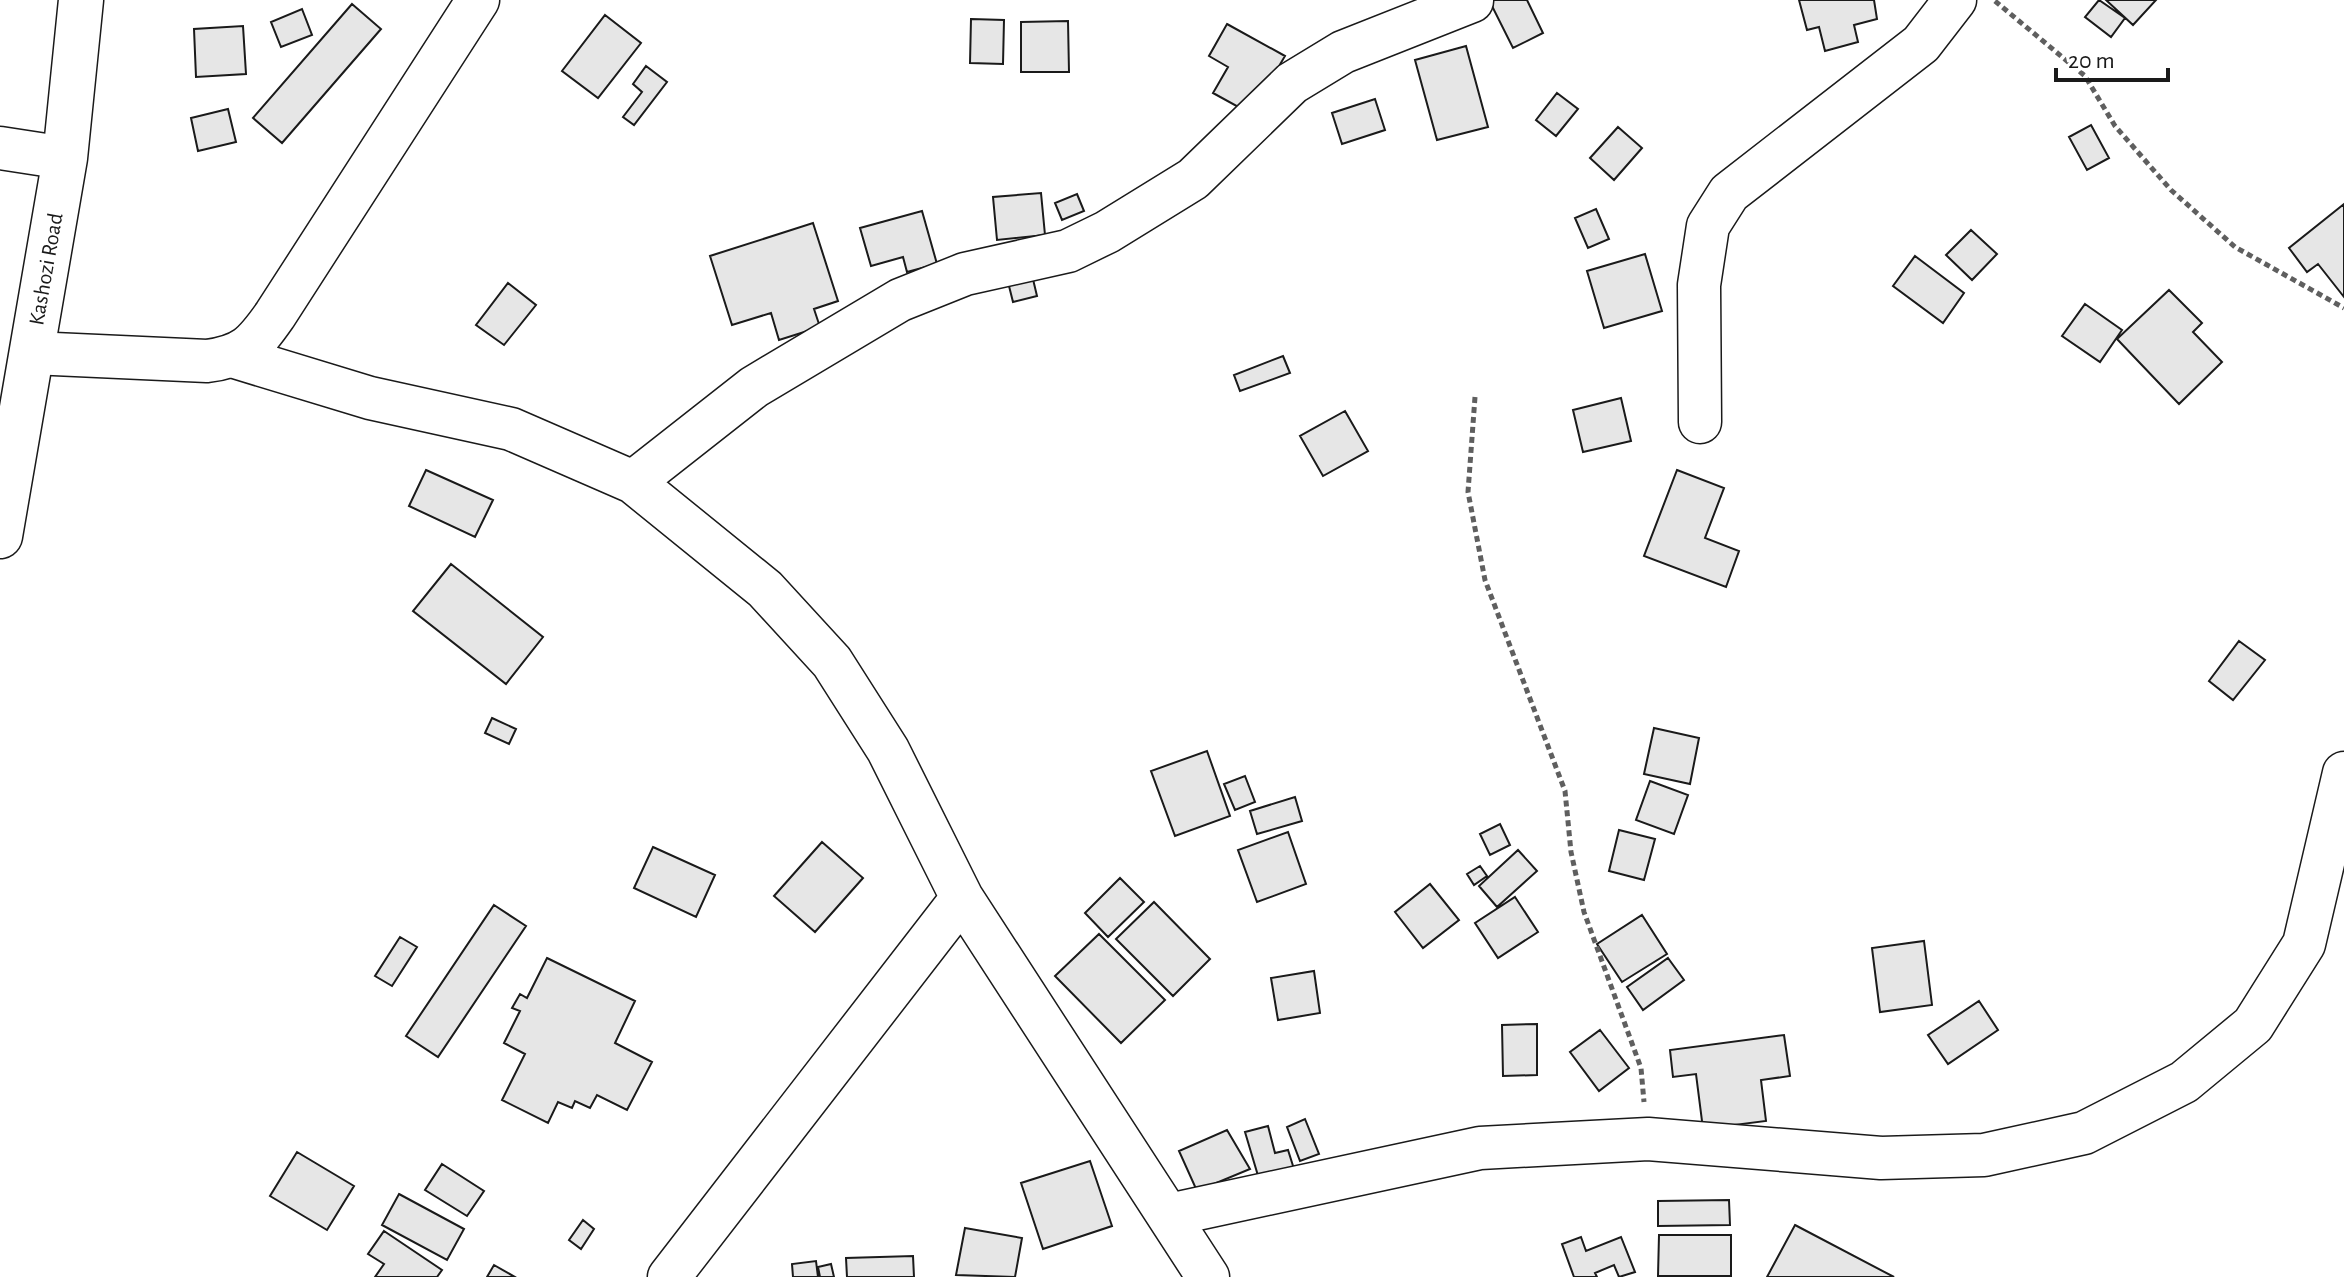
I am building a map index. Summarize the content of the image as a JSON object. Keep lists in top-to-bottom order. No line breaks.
{"streets":{"main road":["Kashozi Road"]},"scale_bar":"20 m"}
